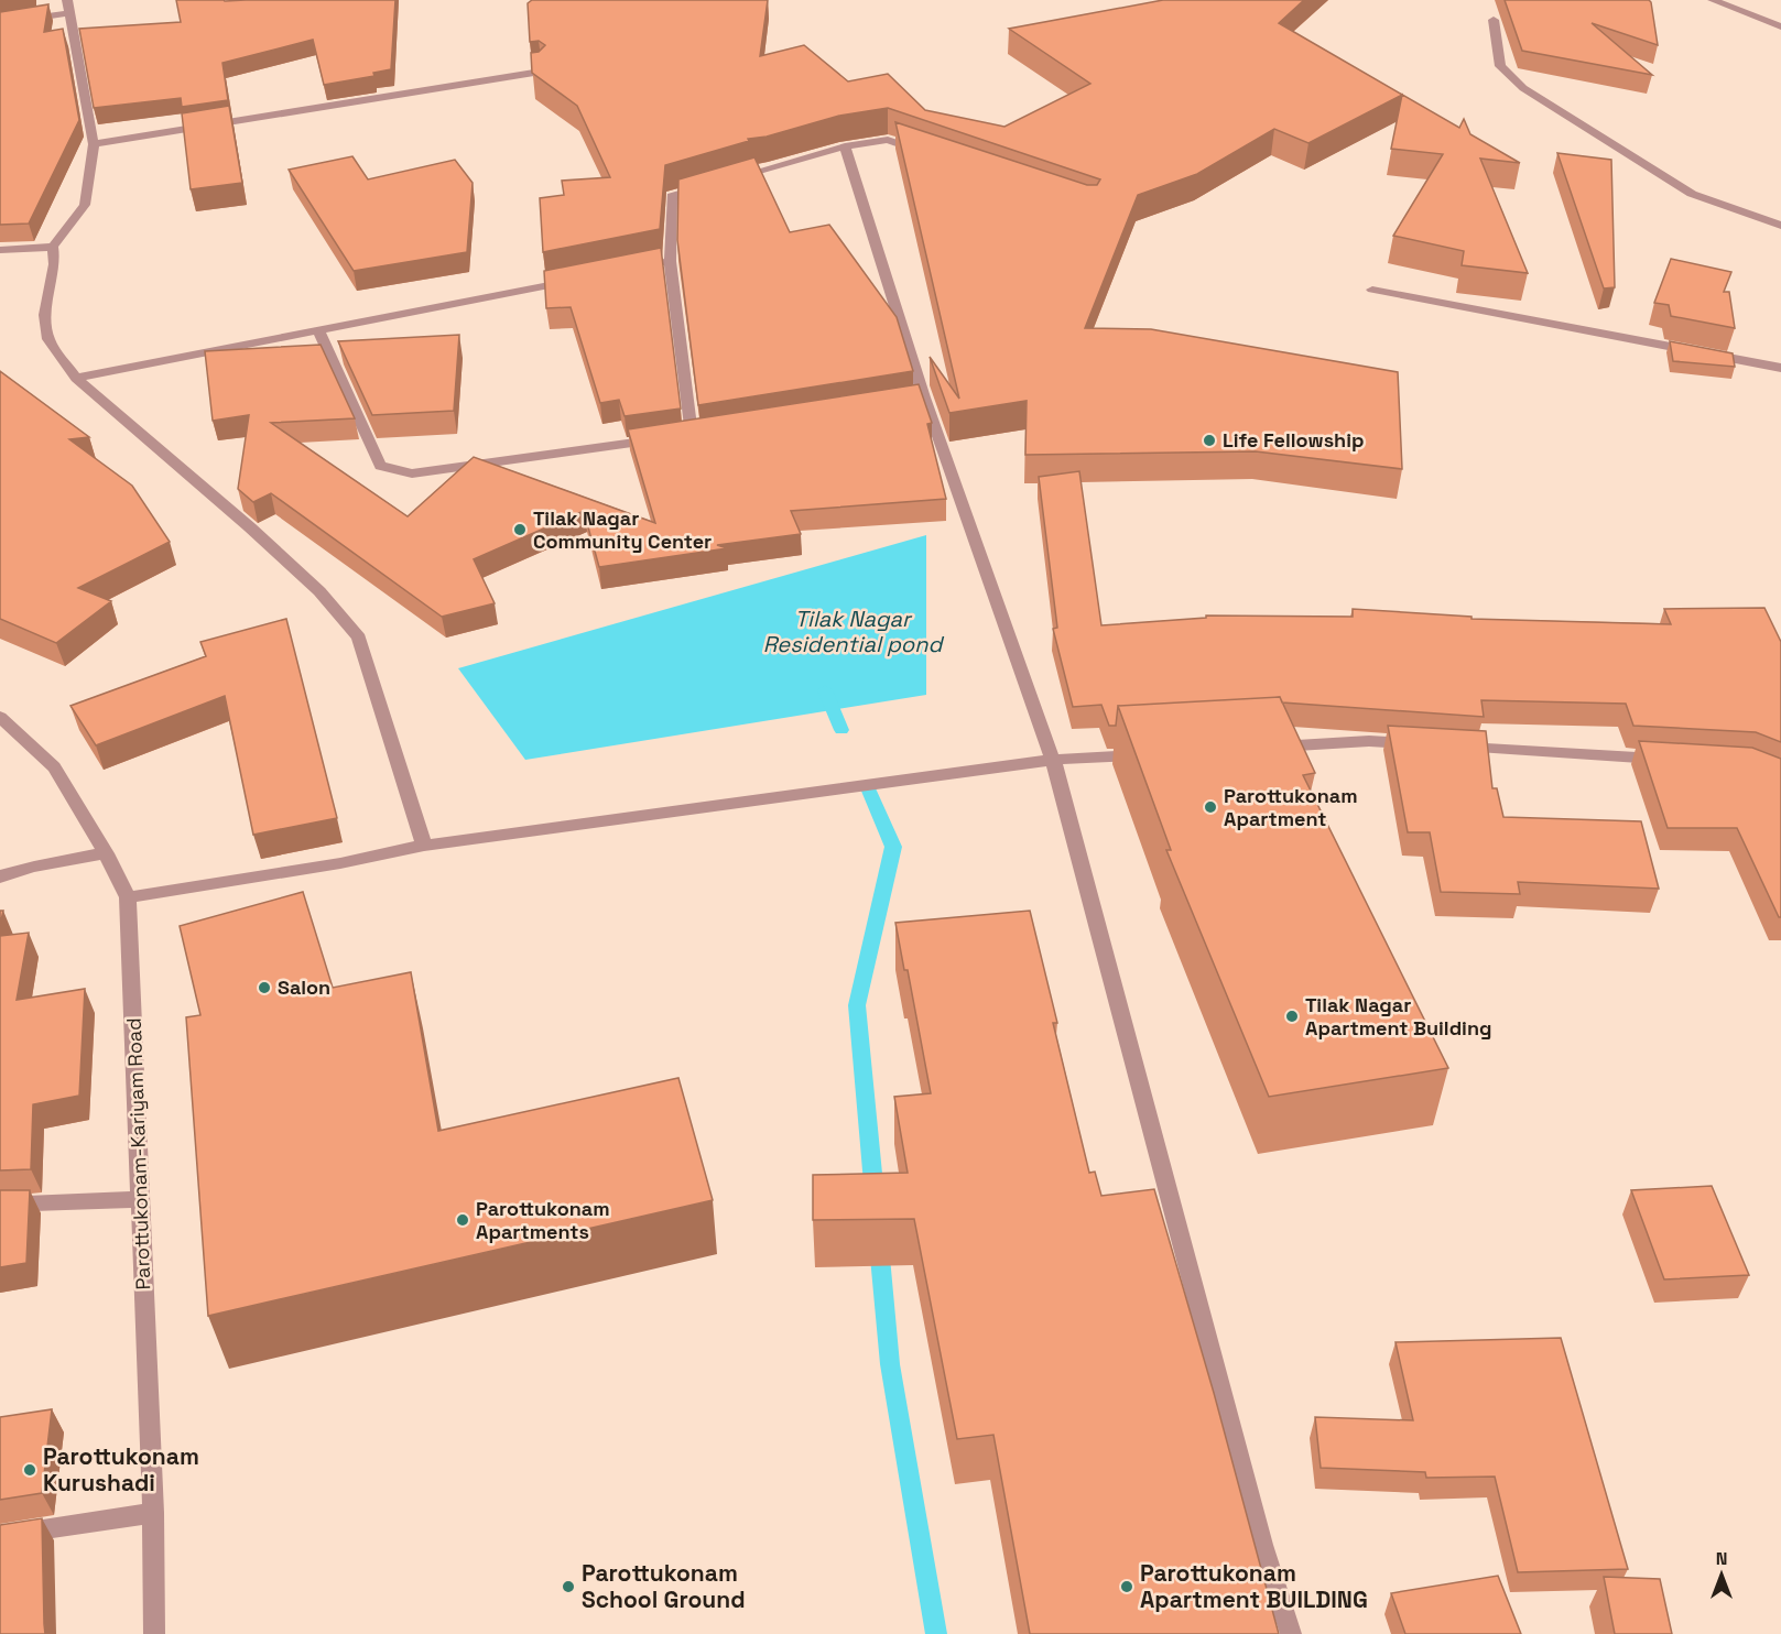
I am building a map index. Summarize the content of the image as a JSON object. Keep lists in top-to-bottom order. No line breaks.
{"streets":{"street":["Parottukonam-Kariyam Road"]},"water":["Tilak Nagar Residential pond"],"places":["Life Fellowship","Tilak Nagar Community Center","Parottukonam Apartment","Salon","Tilak Nagar Apartment Building","Parottukonam Apartments","Parottukonam Kurushadi","Parottukonam School Ground","Parottukonam Apartment BUILDING"],"north":"top"}
